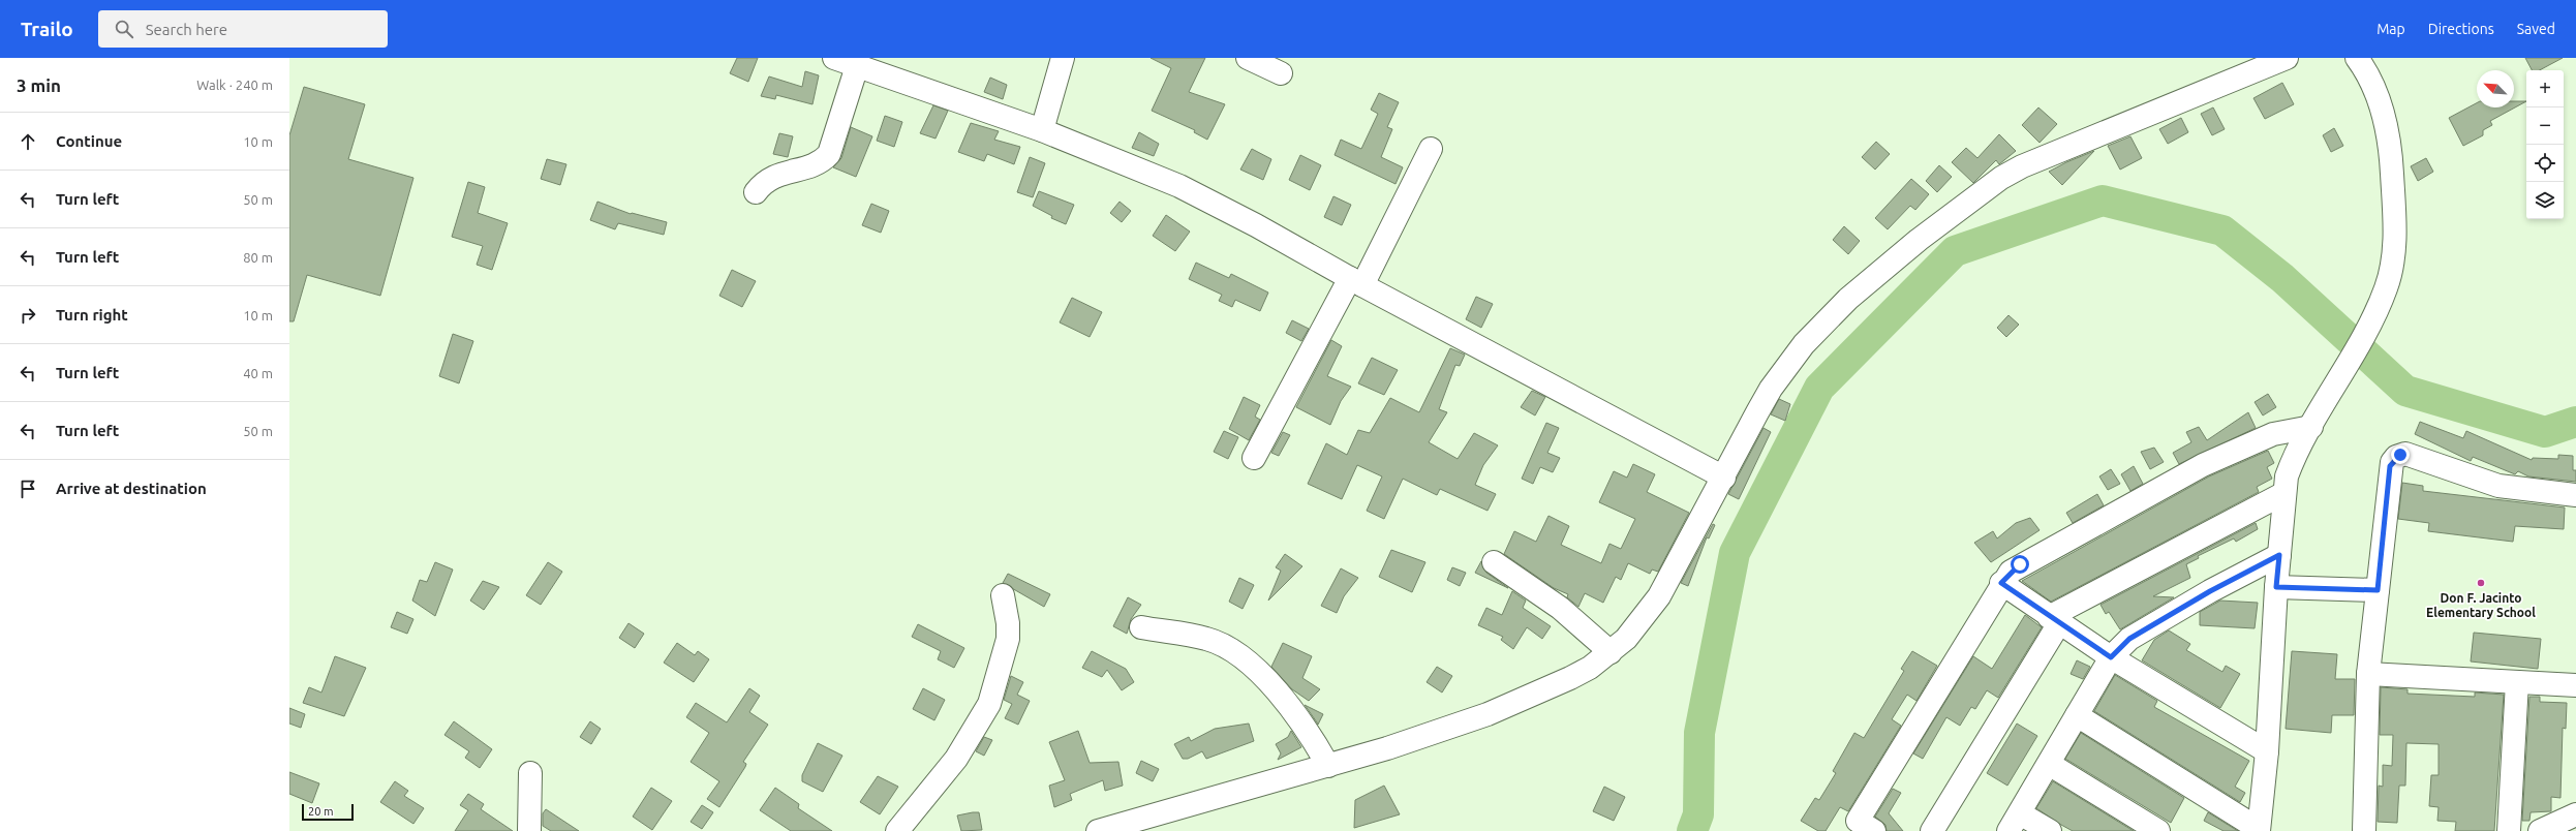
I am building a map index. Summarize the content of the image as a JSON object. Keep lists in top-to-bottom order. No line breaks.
{"places":["Don F. Jacinto Elementary School"],"scale_bar":"20 m","north":"top left","page":{"header":"Trailo","search":"Search here","nav":["Map","Directions","Saved"],"heading":["3 min","Walk · 240 m"],"map_buttons":["+","−"],"list":[["Continue","10 m"],["Turn left","50 m"],["Turn left","80 m"],["Turn right","10 m"],["Turn left","40 m"],["Turn left","50 m"],"Arrive at destination"],"scale":"20 m"}}
